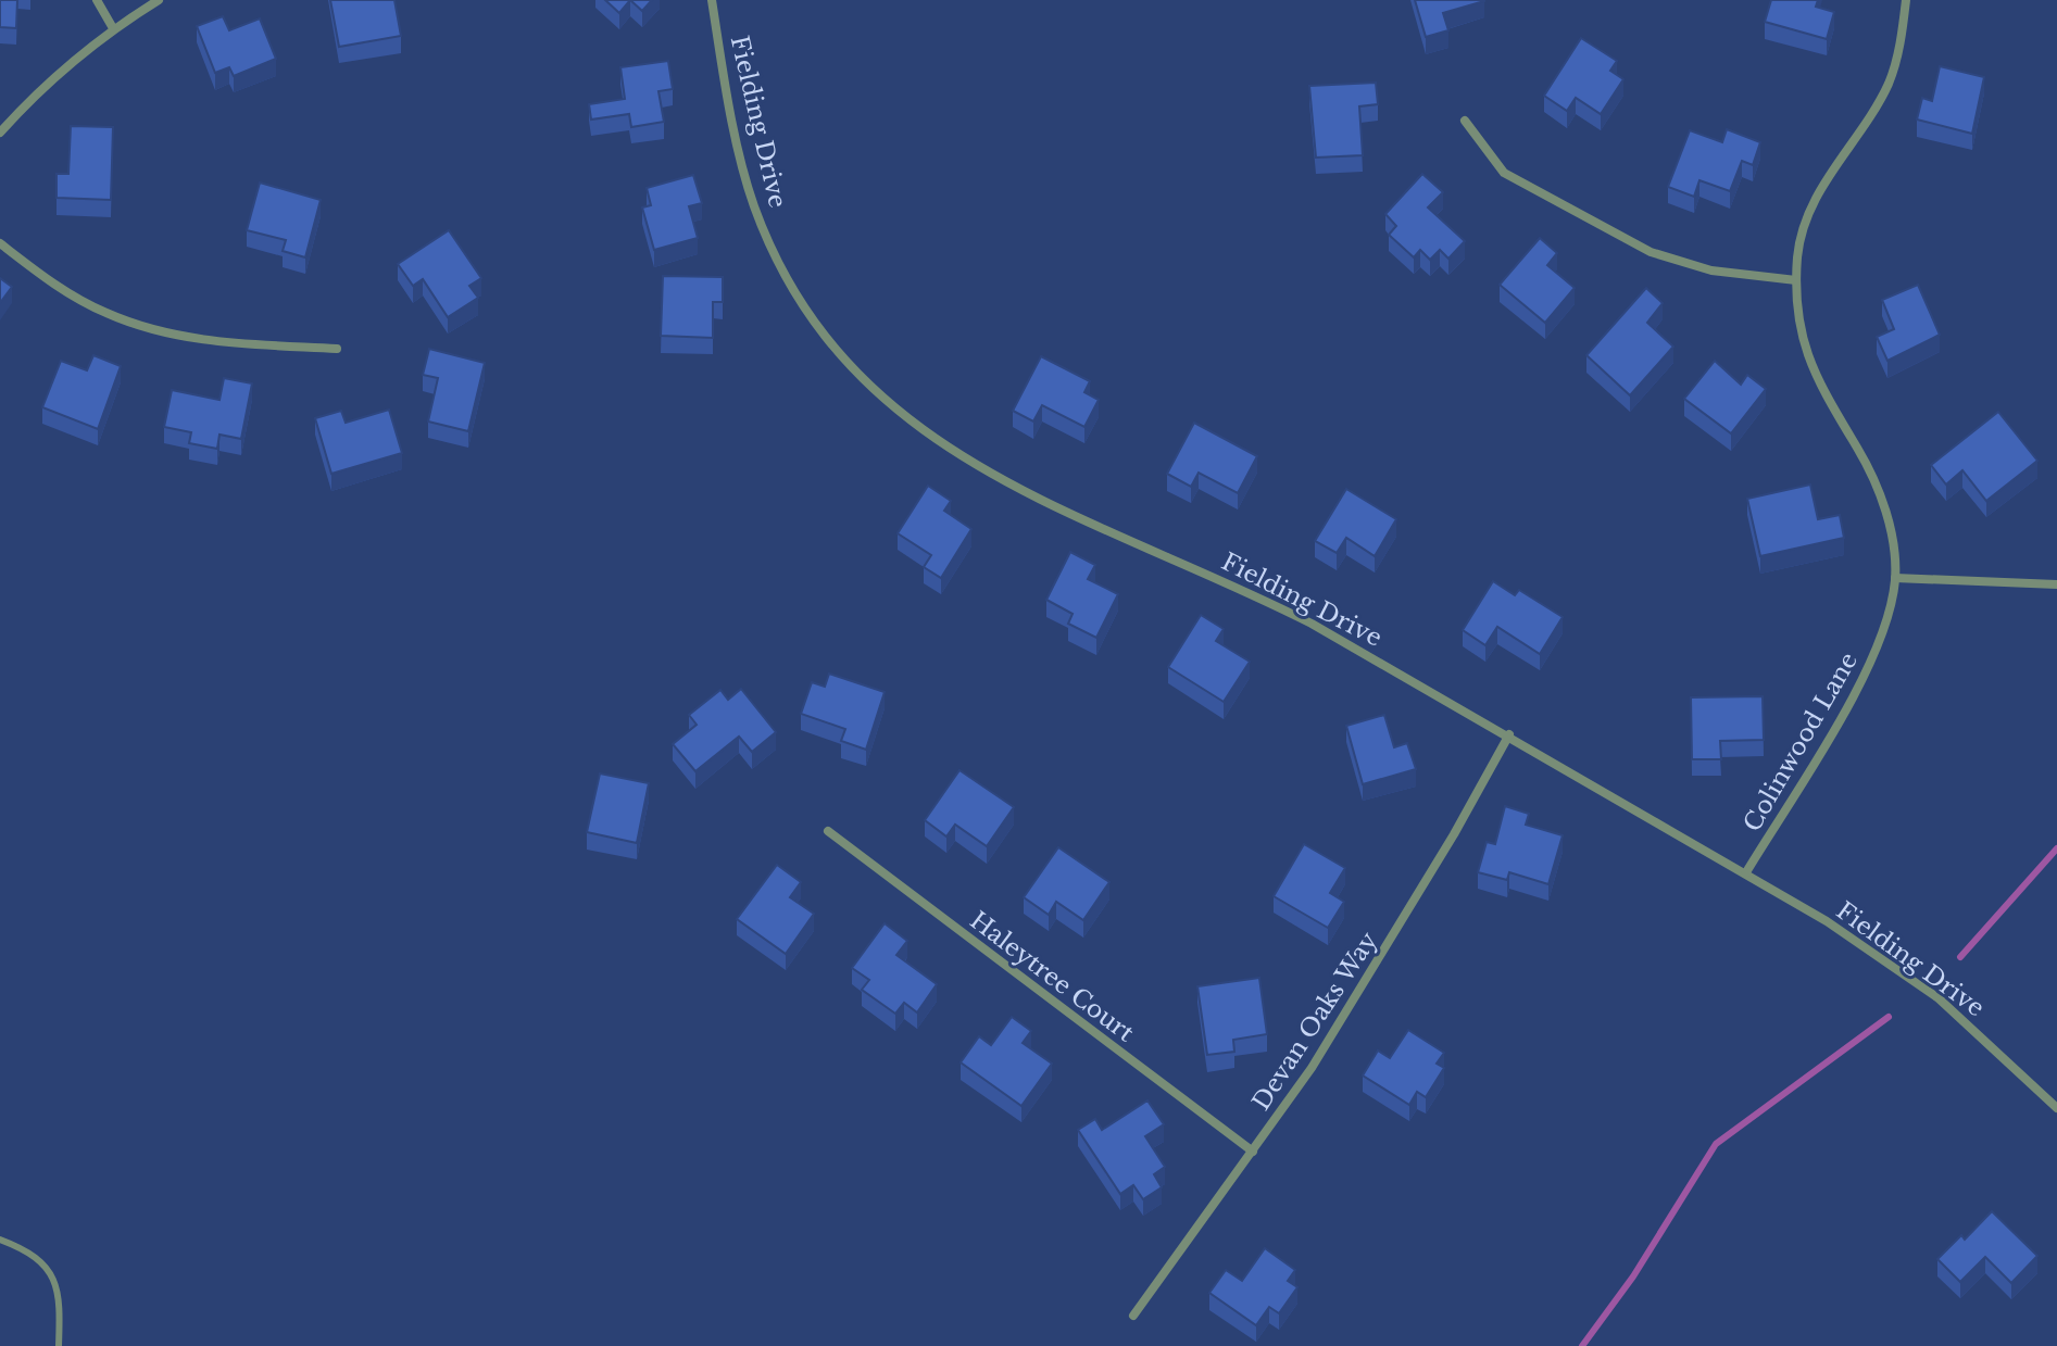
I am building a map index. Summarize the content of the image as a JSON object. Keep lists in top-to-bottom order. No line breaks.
{"streets":{"street":["Fielding Drive","Colinwood Lane","Haleytree Court","Devan Oaks Way"]},"crossings":[["Fielding Drive","Colinwood Lane"],["Fielding Drive","Devan Oaks Way"],["Haleytree Court","Devan Oaks Way"]]}
